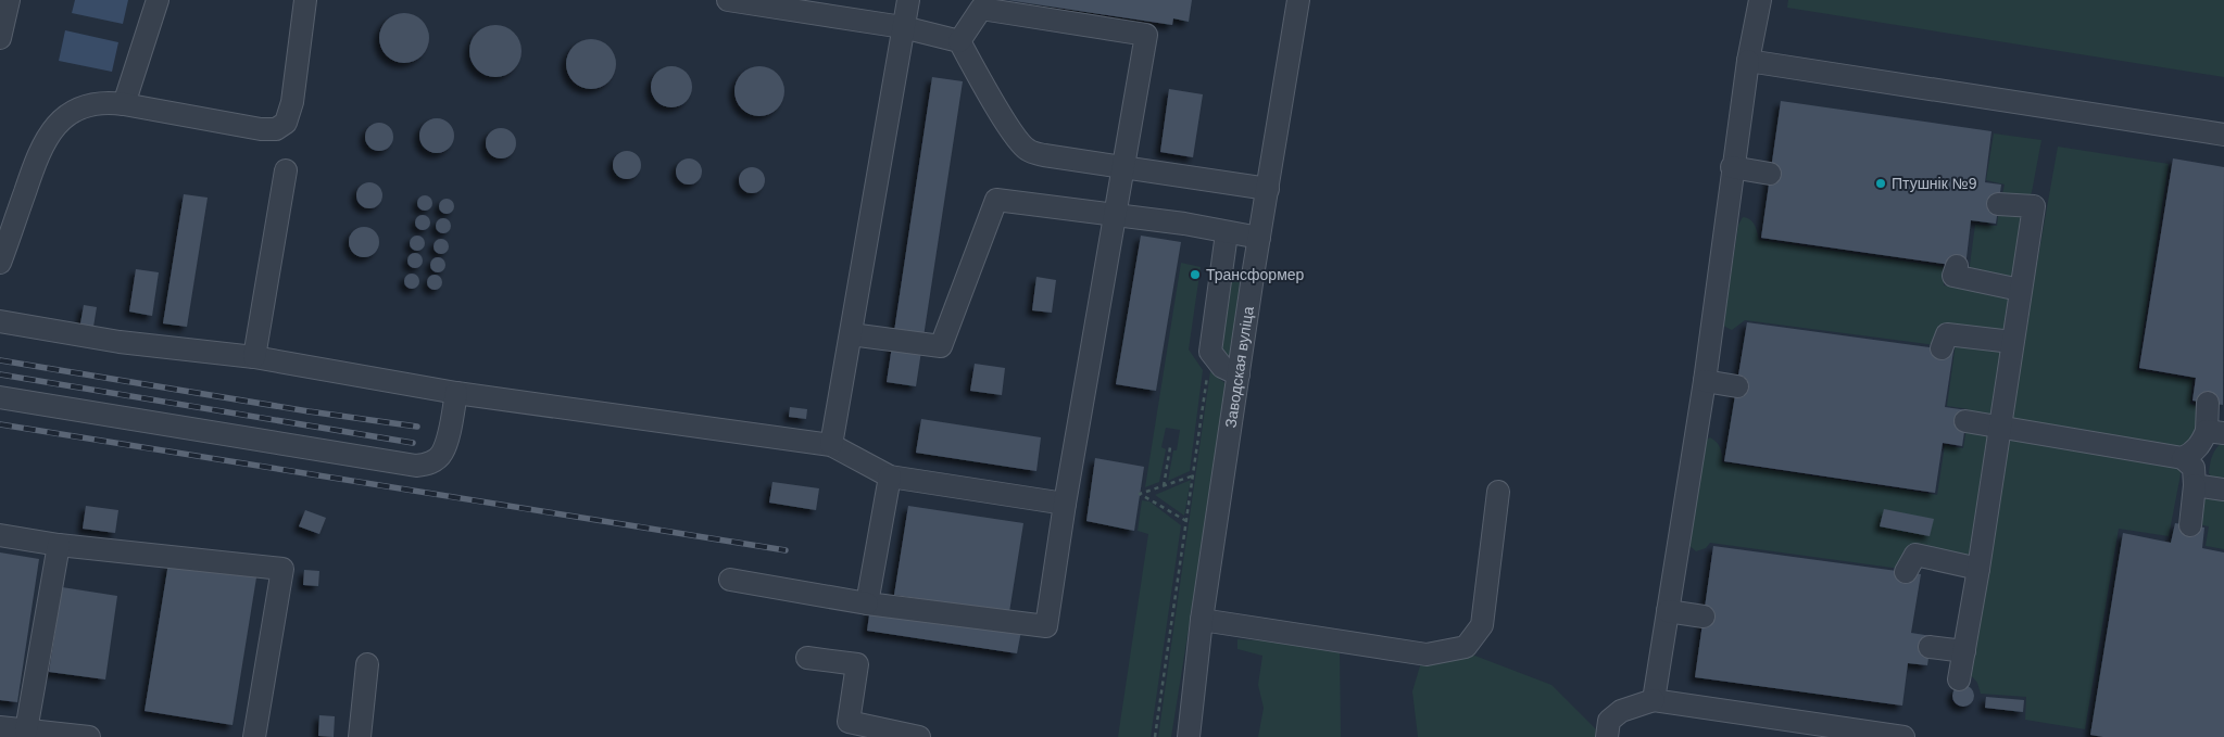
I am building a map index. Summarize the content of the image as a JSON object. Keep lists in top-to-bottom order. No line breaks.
{"streets":{"street":["Заводская вуліца"]},"places":["Птушнік №9","Трансформер"]}
